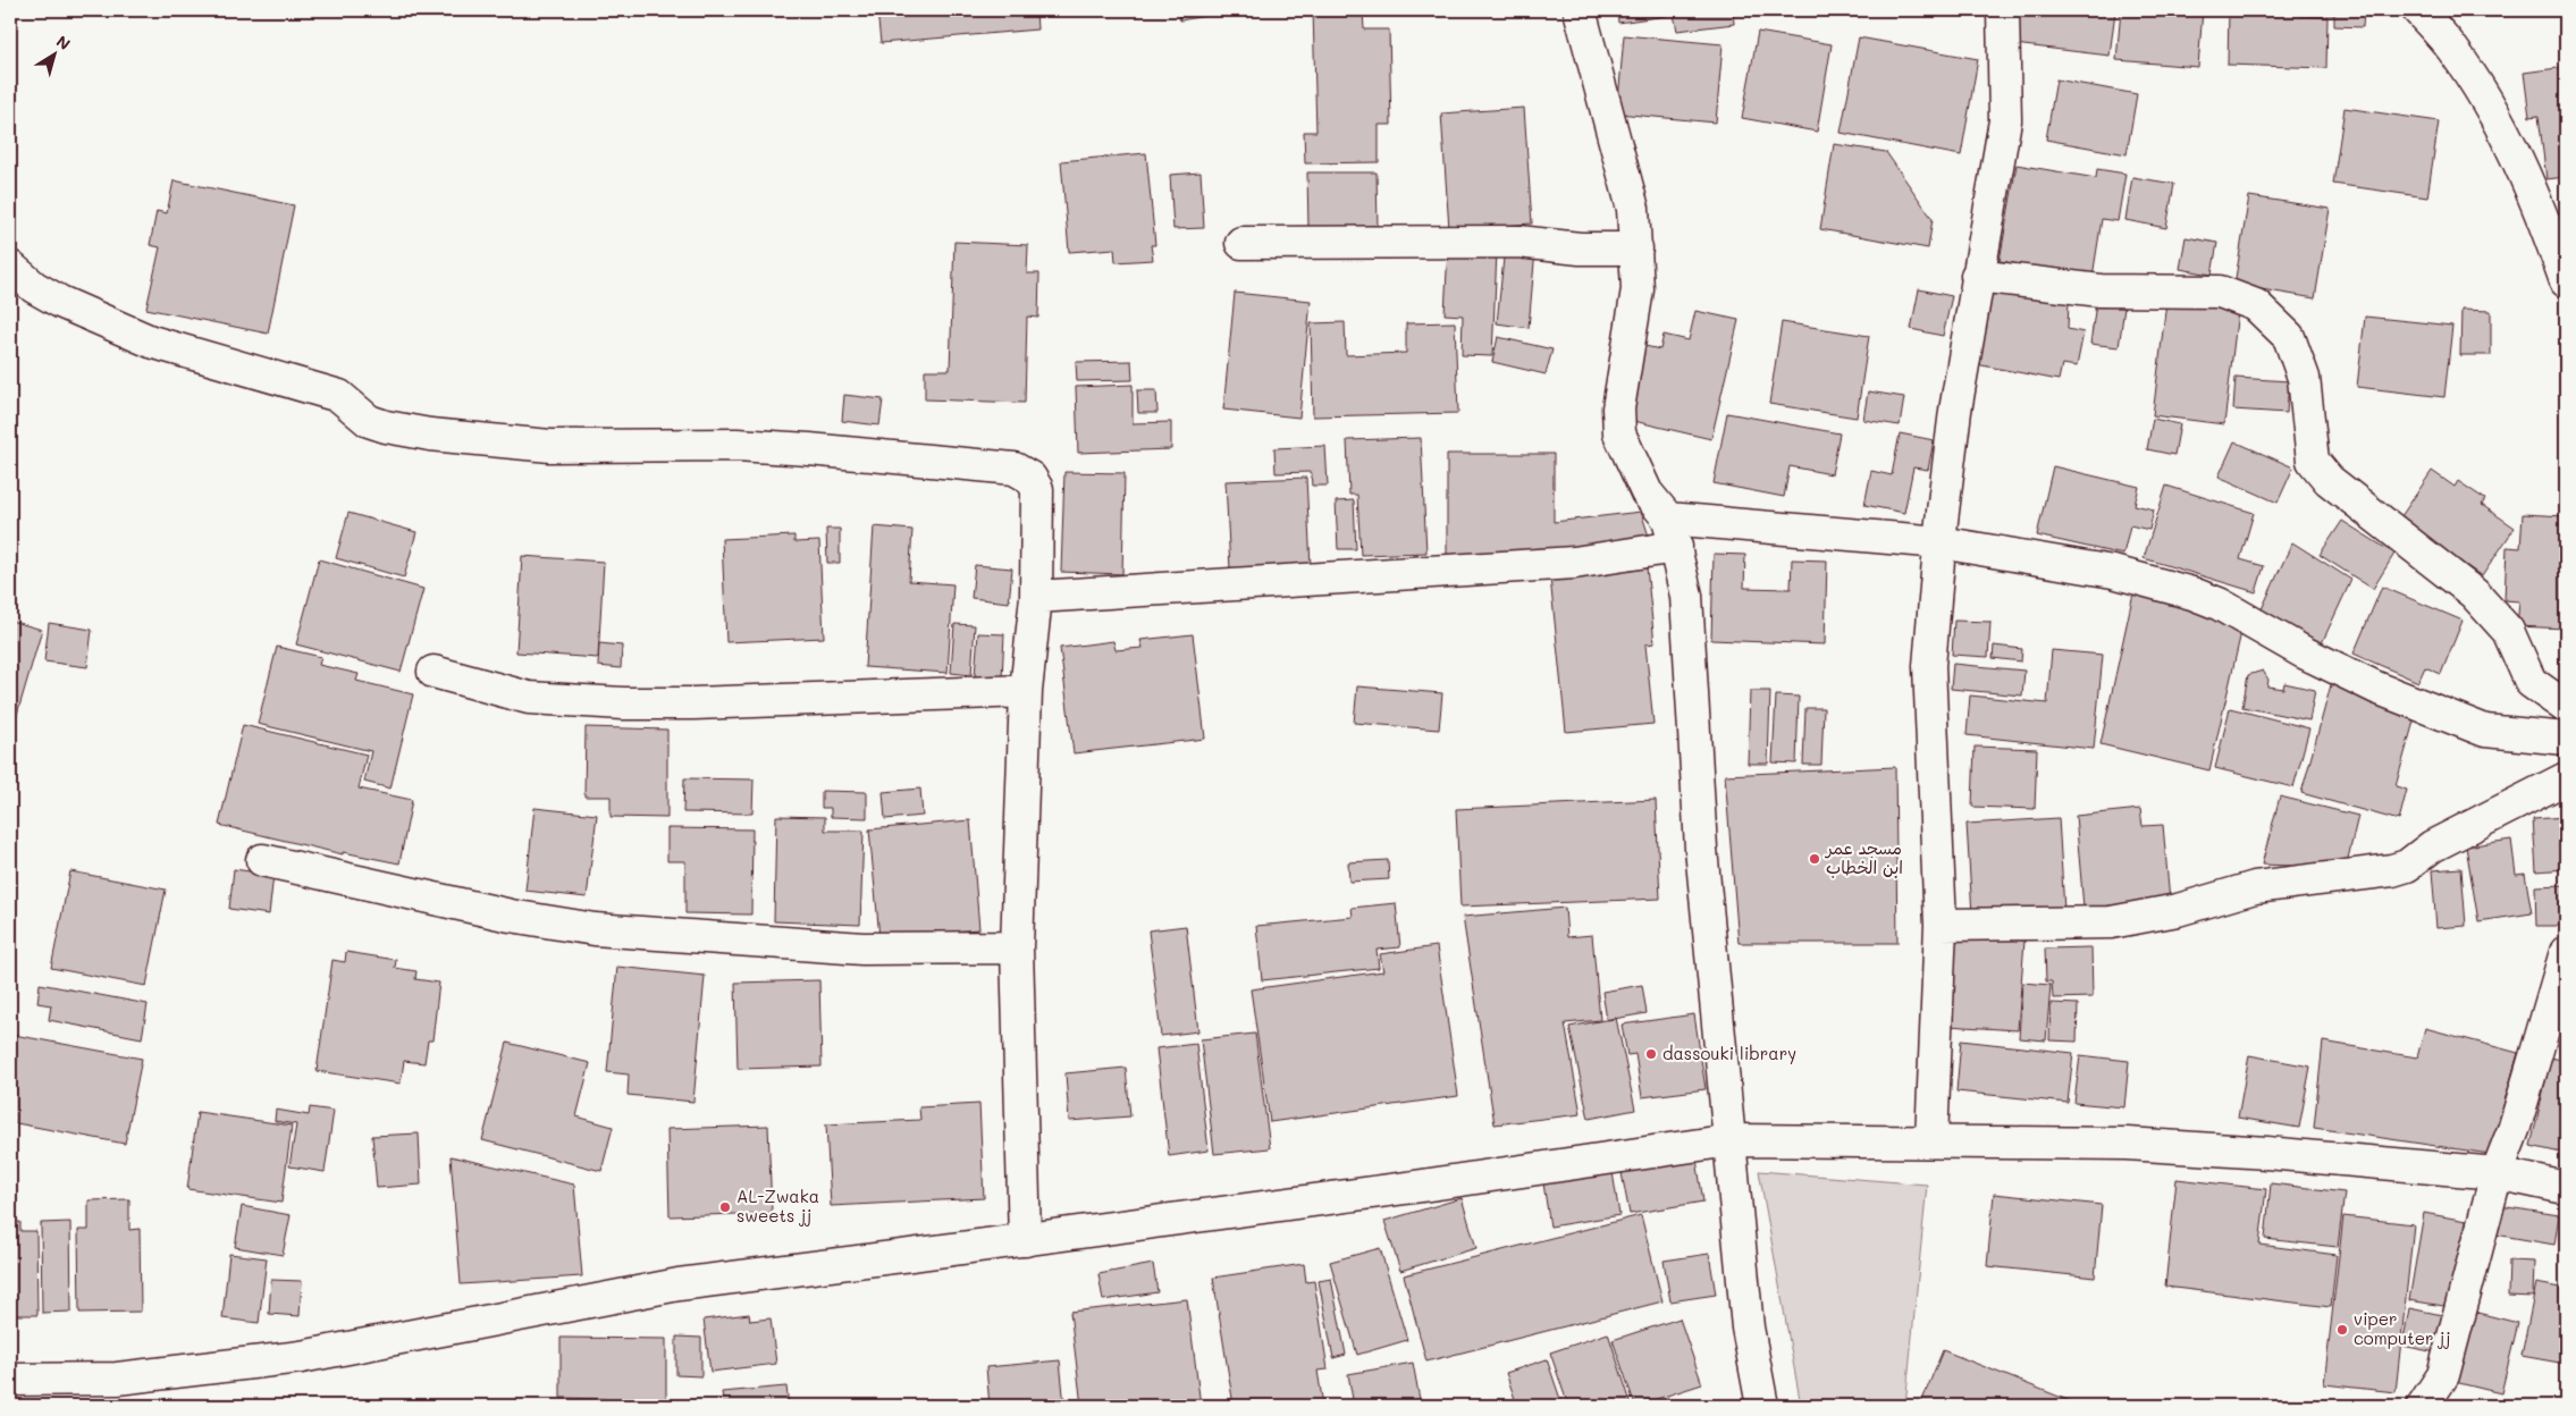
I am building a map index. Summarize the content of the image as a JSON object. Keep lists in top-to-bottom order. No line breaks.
{"places":["مسجد عمر ابن الخطاب","dassouki library","AL-Zwaka sweets jj","viper computer jj"],"north":"top right"}
